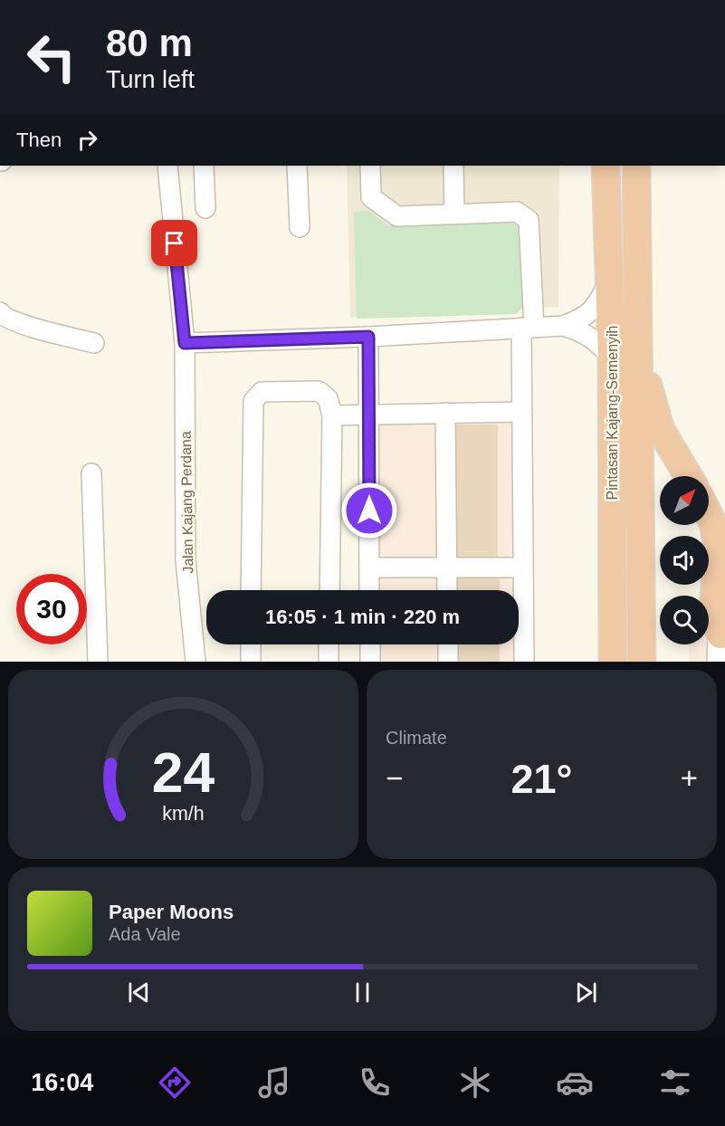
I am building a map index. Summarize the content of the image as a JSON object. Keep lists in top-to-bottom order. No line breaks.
{"streets":{"highway":["Pintasan Kajang-Semenyih"],"street":["Jalan Kajang Perdana"]},"north":"top right","page":{"turn":["80 m","Turn left"],"then":"Then","limit":"30","trip":"16:05 · 1 min · 220 m","tile":"Climate","heat":["−","21°","+"],"song":["Paper Moons","Ada Vale"],"tabs":"16:04","gauge":["24","km/h"]}}
